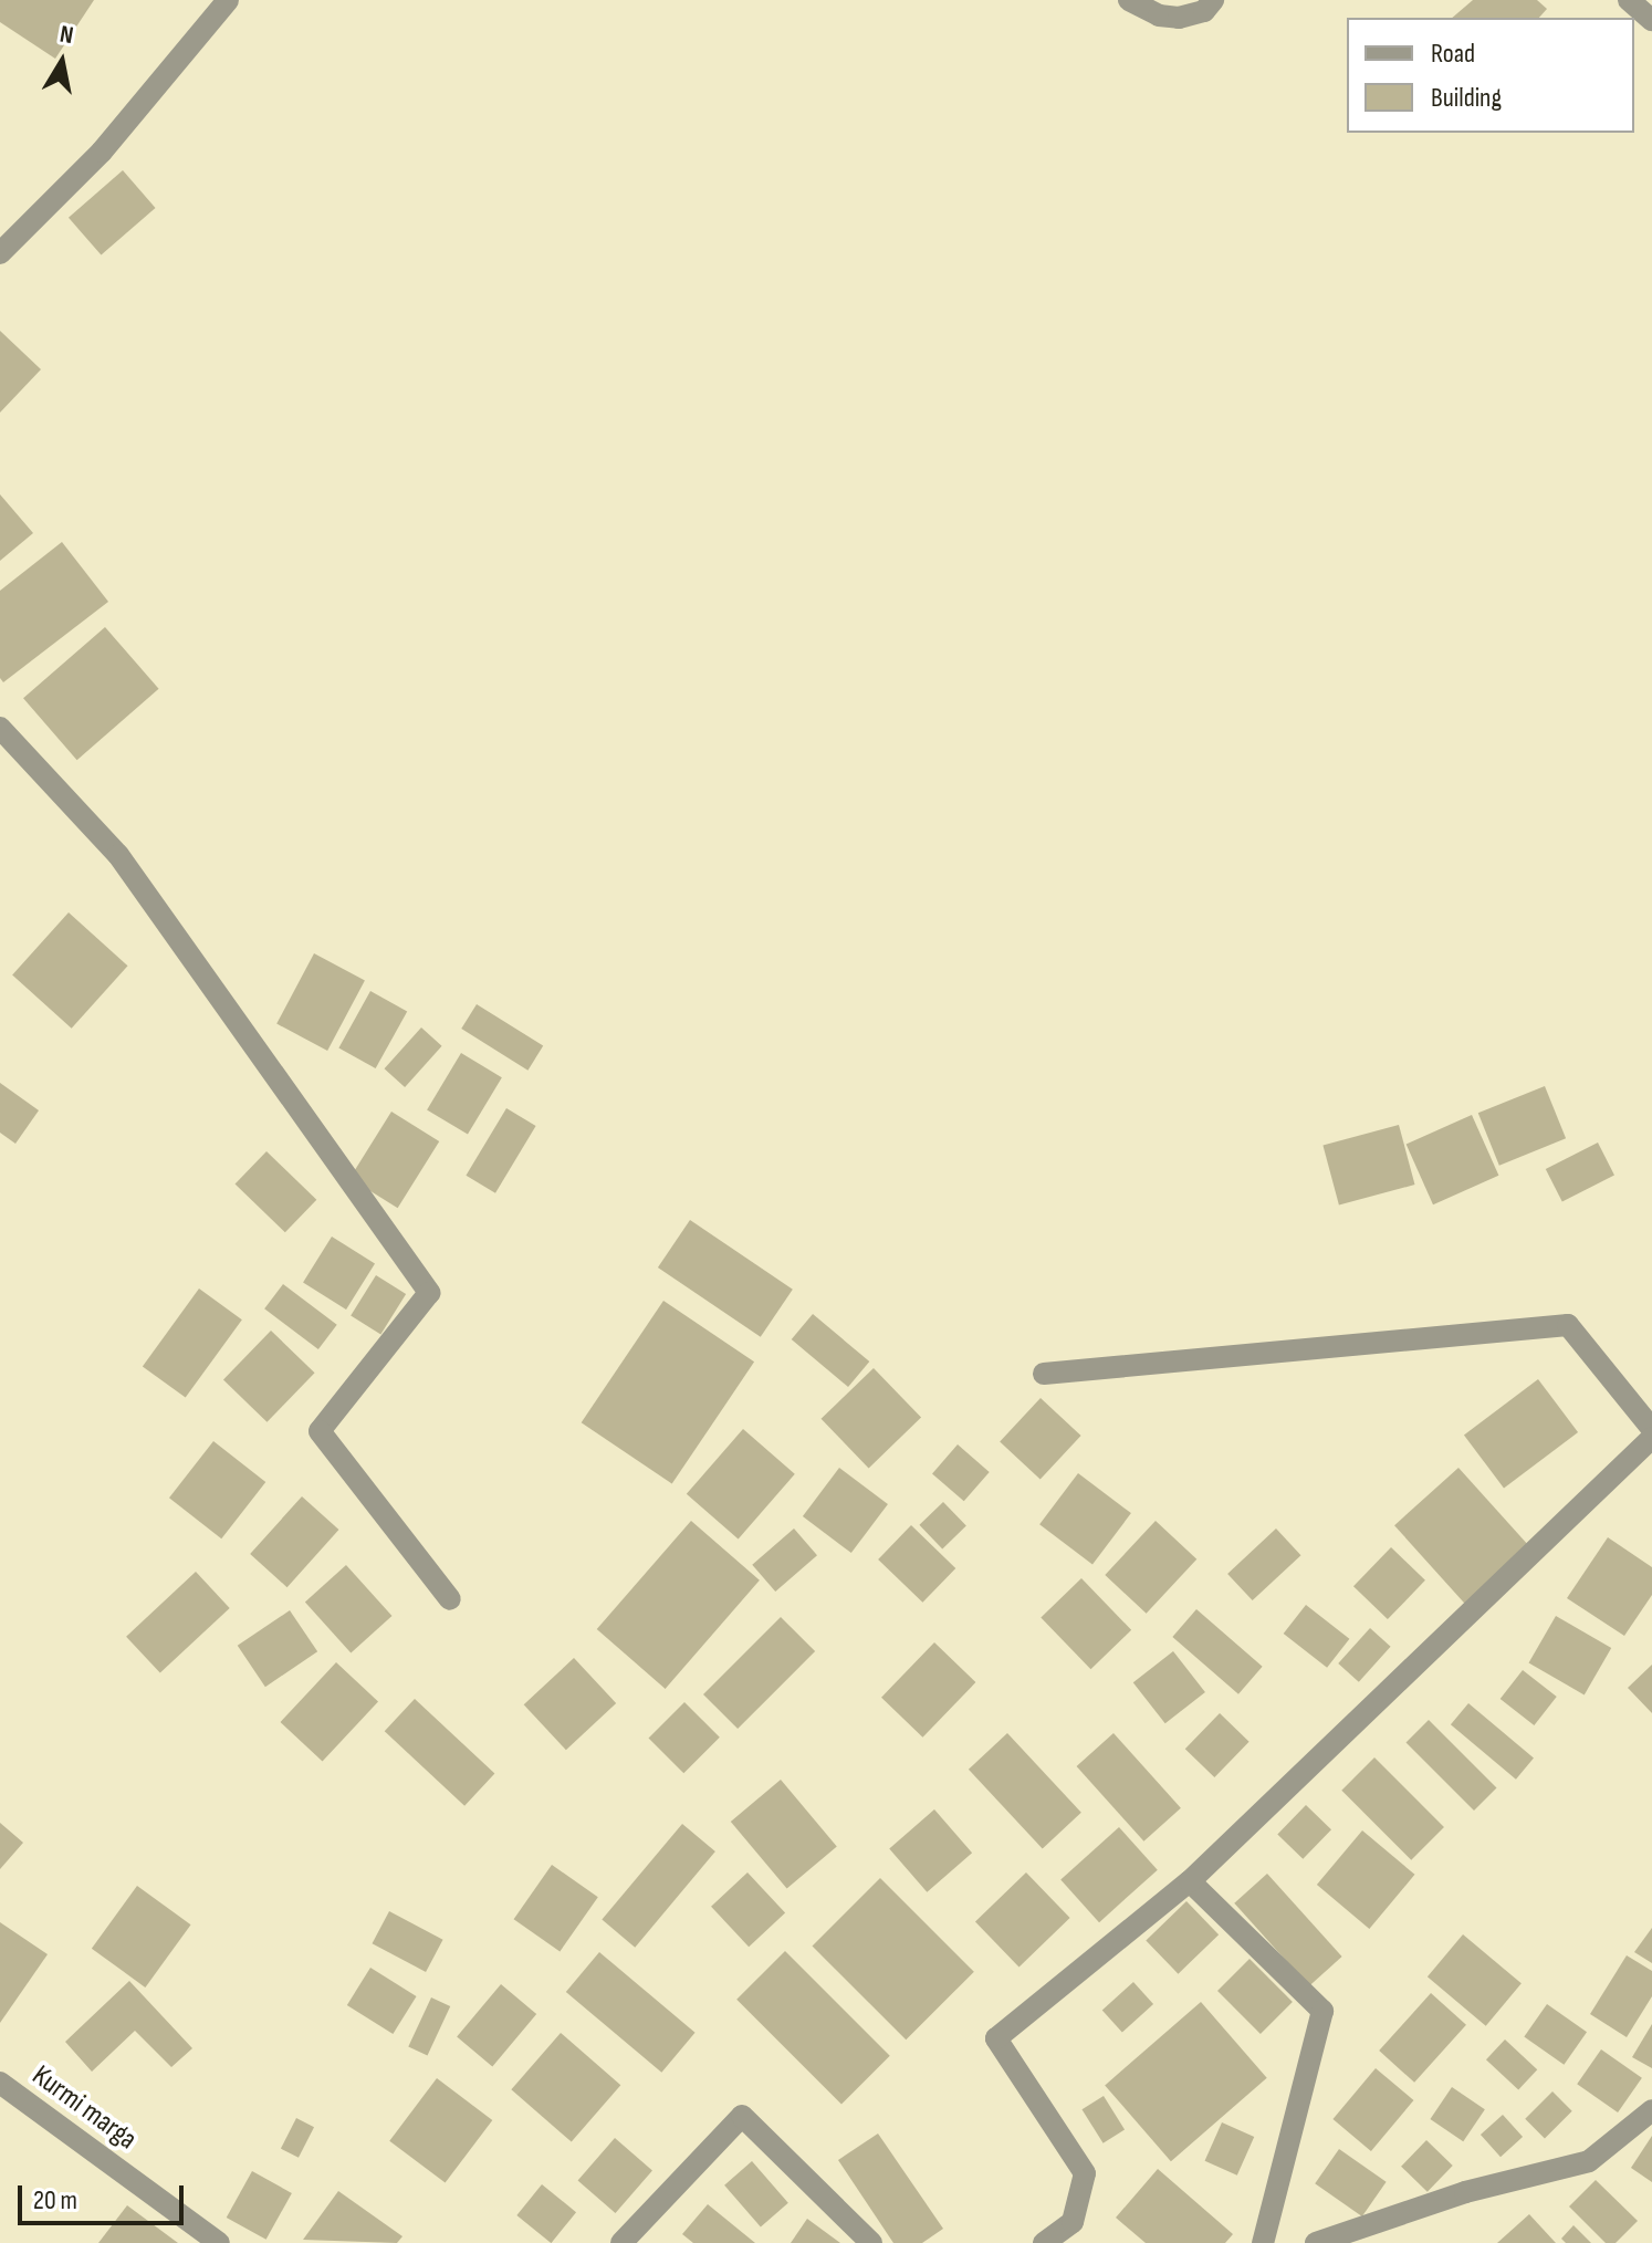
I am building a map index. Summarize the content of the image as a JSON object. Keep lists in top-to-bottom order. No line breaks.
{"streets":{"street":["Kurmi marga"]},"legend":["Road","Building"],"scale_bar":"20 m","north":"top"}
